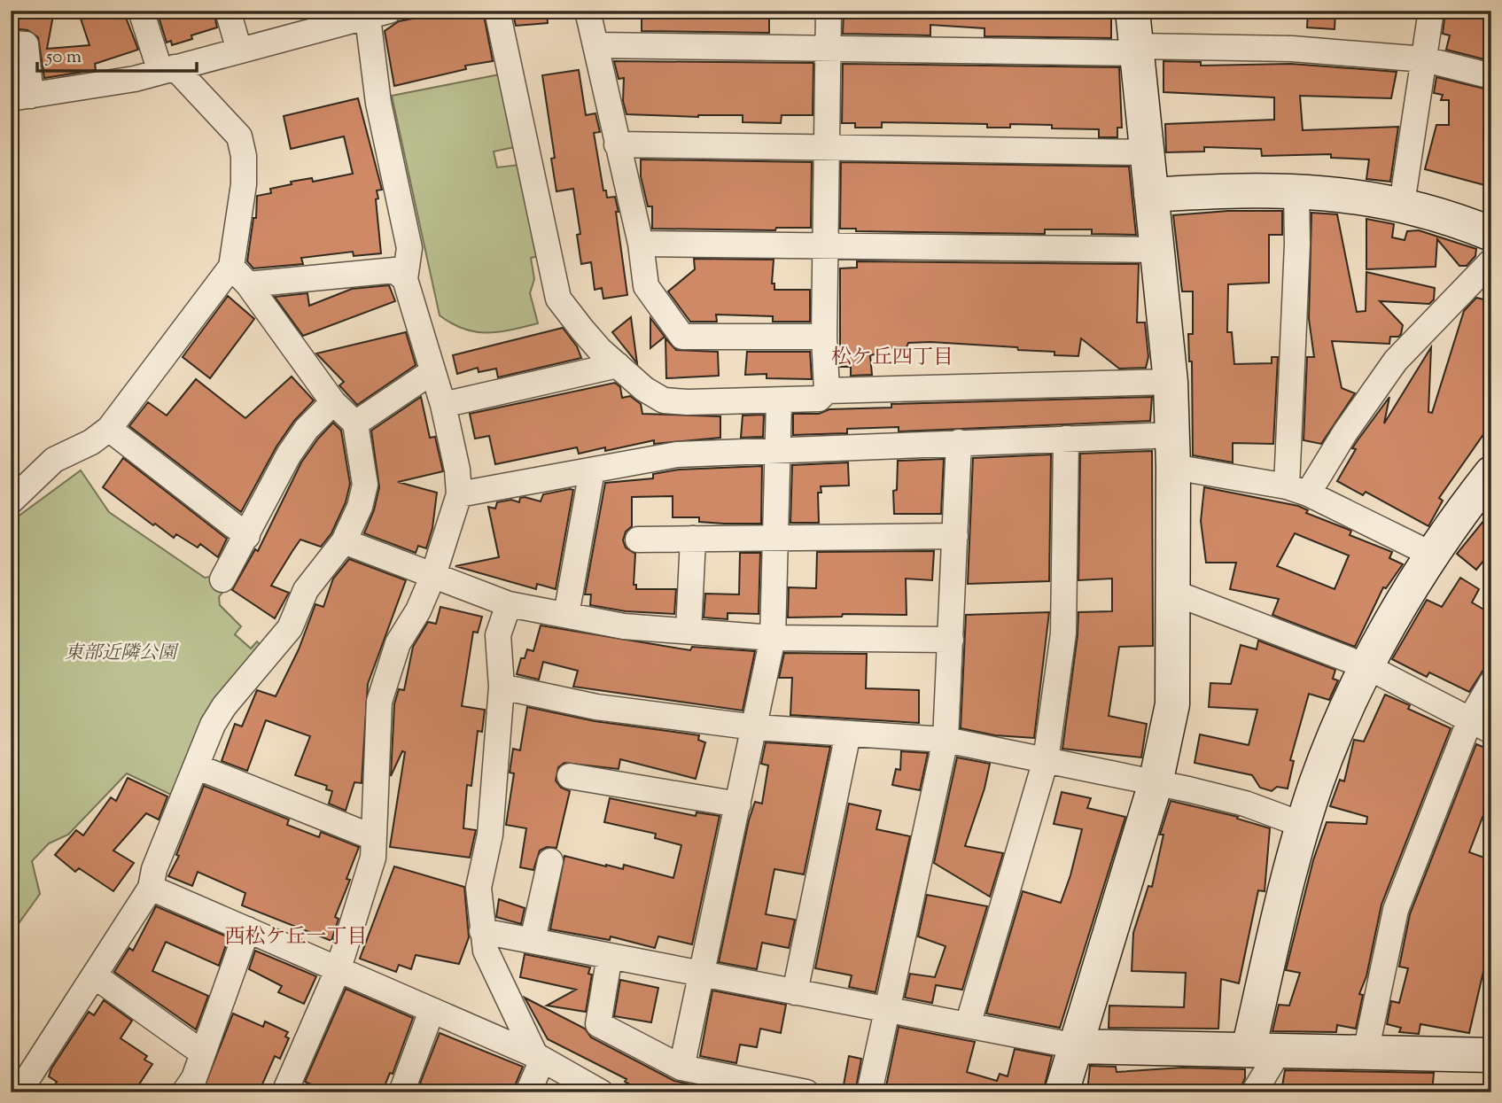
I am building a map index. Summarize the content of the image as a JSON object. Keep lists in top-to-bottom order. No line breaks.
{"districts":["松ケ丘四丁目","西松ケ丘一丁目"],"parks":["東部近隣公園"],"scale_bar":"50 m"}
